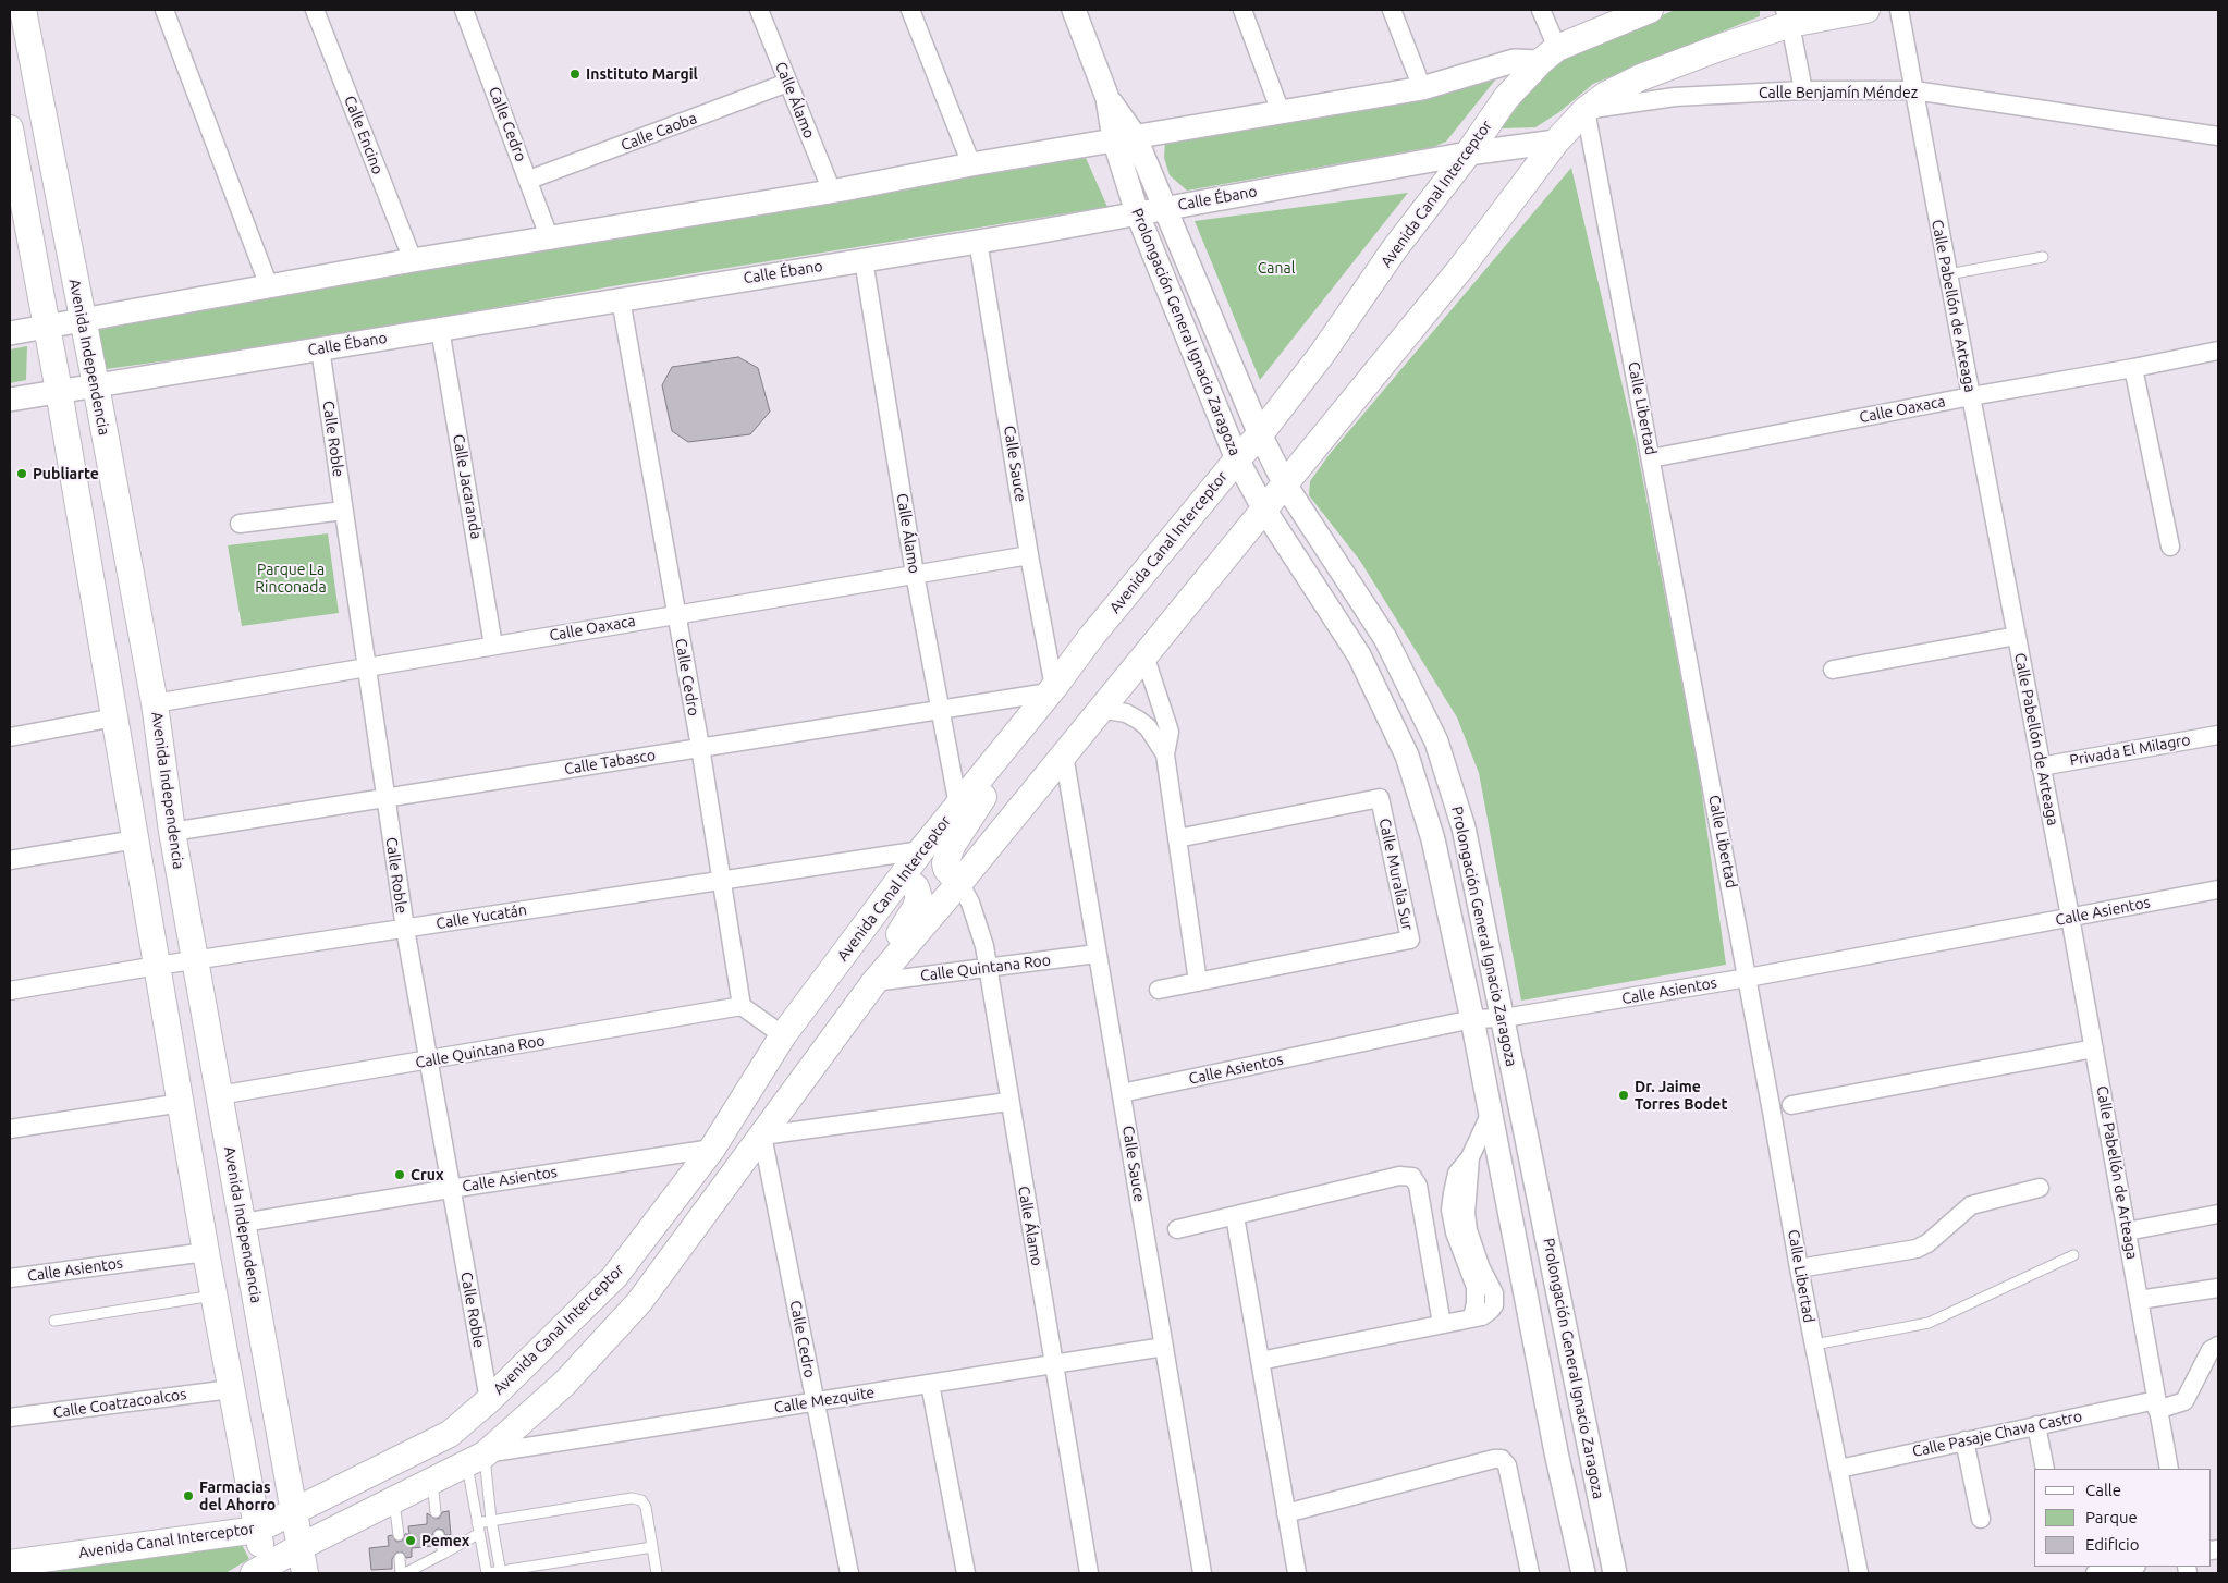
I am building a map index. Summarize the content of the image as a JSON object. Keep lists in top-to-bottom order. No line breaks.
{"streets":{"main road":["Avenida Canal Interceptor","Avenida Independencia"],"street":["Calle Benjamín Méndez","Calle Álamo","Calle Cedro","Calle Caoba","Calle Encino","Calle Ébano","Calle Pabellón de Arteaga","Prolongación General Ignacio Zaragoza","Calle Libertad","Calle Oaxaca","Calle Roble","Calle Sauce","Calle Jacaranda","Privada El Milagro","Calle Tabasco","Calle Muralia Sur","Calle Asientos","Calle Yucatán","Calle Quintana Roo","Calle Mezquite","Calle Coatzacoalcos","Calle Pasaje Chava Castro"]},"crossings":[["Calle Benjamín Méndez","Calle Pabellón de Arteaga"],["Calle Benjamín Méndez","Calle Libertad"],["Calle Álamo","Calle Caoba"],["Calle Álamo","Avenida Canal Interceptor"],["Calle Álamo","Calle Ébano"],["Calle Álamo","Calle Oaxaca"],["Calle Álamo","Calle Tabasco"],["Calle Álamo","Calle Quintana Roo"],["Calle Álamo","Calle Mezquite"],["Calle Cedro","Calle Caoba"],["Calle Cedro","Calle Ébano"],["Calle Cedro","Calle Oaxaca"],["Calle Cedro","Calle Tabasco"],["Calle Cedro","Calle Yucatán"],["Calle Cedro","Calle Quintana Roo"],["Calle Cedro","Calle Mezquite"],["Avenida Canal Interceptor","Calle Ébano"],["Avenida Canal Interceptor","Prolongación General Ignacio Zaragoza"],["Avenida Canal Interceptor","Avenida Independencia"],["Avenida Canal Interceptor","Calle Roble"],["Avenida Canal Interceptor","Calle Sauce"],["Avenida Canal Interceptor","Calle Tabasco"],["Avenida Canal Interceptor","Calle Asientos"],["Avenida Canal Interceptor","Calle Yucatán"],["Calle Ébano","Prolongación General Ignacio Zaragoza"],["Calle Ébano","Avenida Independencia"],["Calle Ébano","Calle Roble"],["Calle Ébano","Calle Sauce"],["Calle Ébano","Calle Jacaranda"],["Calle Pabellón de Arteaga","Calle Oaxaca"],["Calle Pabellón de Arteaga","Privada El Milagro"],["Calle Pabellón de Arteaga","Calle Asientos"],["Calle Pabellón de Arteaga","Calle Pasaje Chava Castro"],["Prolongación General Ignacio Zaragoza","Calle Asientos"],["Avenida Independencia","Calle Oaxaca"],["Avenida Independencia","Calle Tabasco"],["Avenida Independencia","Calle Asientos"],["Avenida Independencia","Calle Yucatán"],["Avenida Independencia","Calle Quintana Roo"],["Calle Libertad","Calle Oaxaca"],["Calle Libertad","Calle Asientos"],["Calle Libertad","Calle Pasaje Chava Castro"],["Calle Oaxaca","Calle Roble"],["Calle Oaxaca","Calle Sauce"],["Calle Oaxaca","Calle Jacaranda"],["Calle Roble","Calle Tabasco"],["Calle Roble","Calle Asientos"],["Calle Roble","Calle Yucatán"],["Calle Roble","Calle Quintana Roo"],["Calle Sauce","Calle Tabasco"],["Calle Sauce","Calle Asientos"],["Calle Sauce","Calle Quintana Roo"],["Calle Sauce","Calle Mezquite"]],"parks":["Canal","Parque La Rinconada"],"places":["Instituto Margil","Publiarte","Dr. Jaime Torres Bodet","Crux","Farmacias del Ahorro","Pemex"],"legend":["Calle","Parque","Edificio"]}
